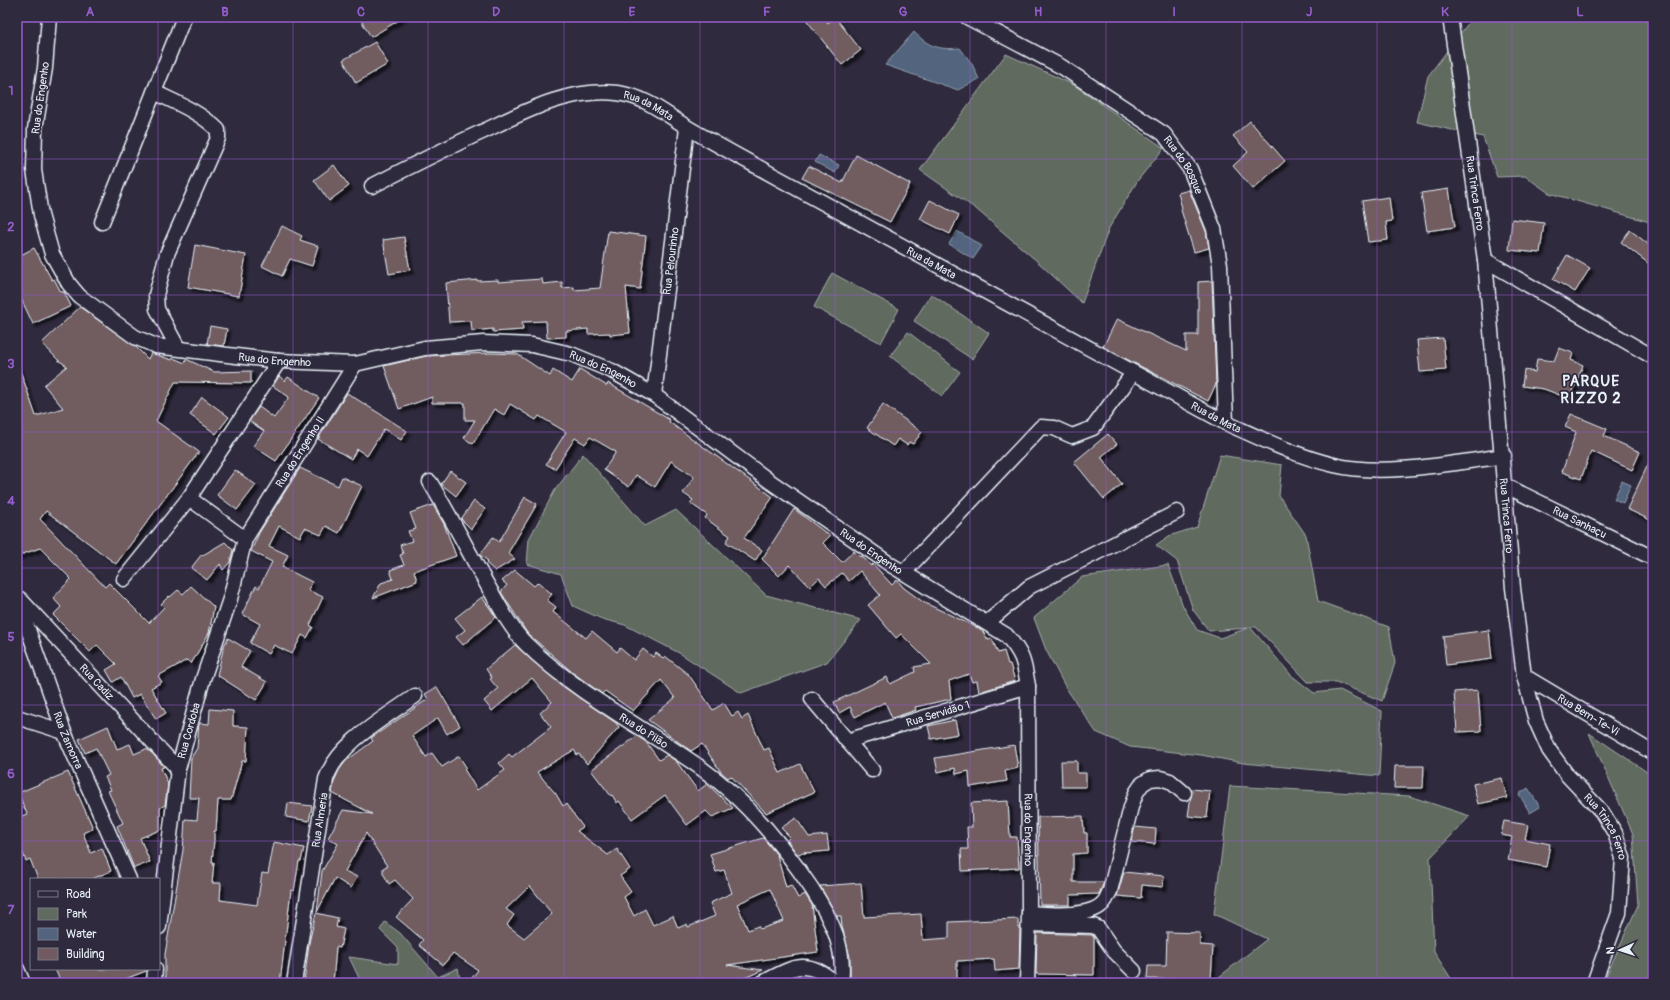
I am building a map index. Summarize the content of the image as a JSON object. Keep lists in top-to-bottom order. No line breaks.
{"streets":{"street":["Rua do Engenho","Rua da Mata","Rua do Bosque","Rua Trinca Ferro","Rua Pelourinho","Rua do Engenho II","Rua Sanhaçu","Rua Cadiz","Rua Servidão 1","Rua Bem-Te-Vi","Rua Cordoba","Rua do Pilão","Rua Zamorra","Rua Almeria"]},"crossings":[["Rua do Engenho","Rua Pelourinho"],["Rua do Engenho","Rua do Engenho II"],["Rua do Engenho","Rua Servidão 1"],["Rua da Mata","Rua do Bosque"],["Rua da Mata","Rua Trinca Ferro"],["Rua da Mata","Rua Pelourinho"],["Rua Trinca Ferro","Rua Sanhaçu"],["Rua Trinca Ferro","Rua Bem-Te-Vi"],["Rua do Engenho II","Rua Cordoba"],["Rua Cadiz","Rua Cordoba"],["Rua Cadiz","Rua Zamorra"]],"districts":["PARQUE RIZZO 2"],"legend":["Road","Park","Water","Building"],"north":"left","grid":{"columns":["A","B","C","D","E","F","G","H","I","J","K","L"],"rows":["1","2","3","4","5","6","7"]}}
